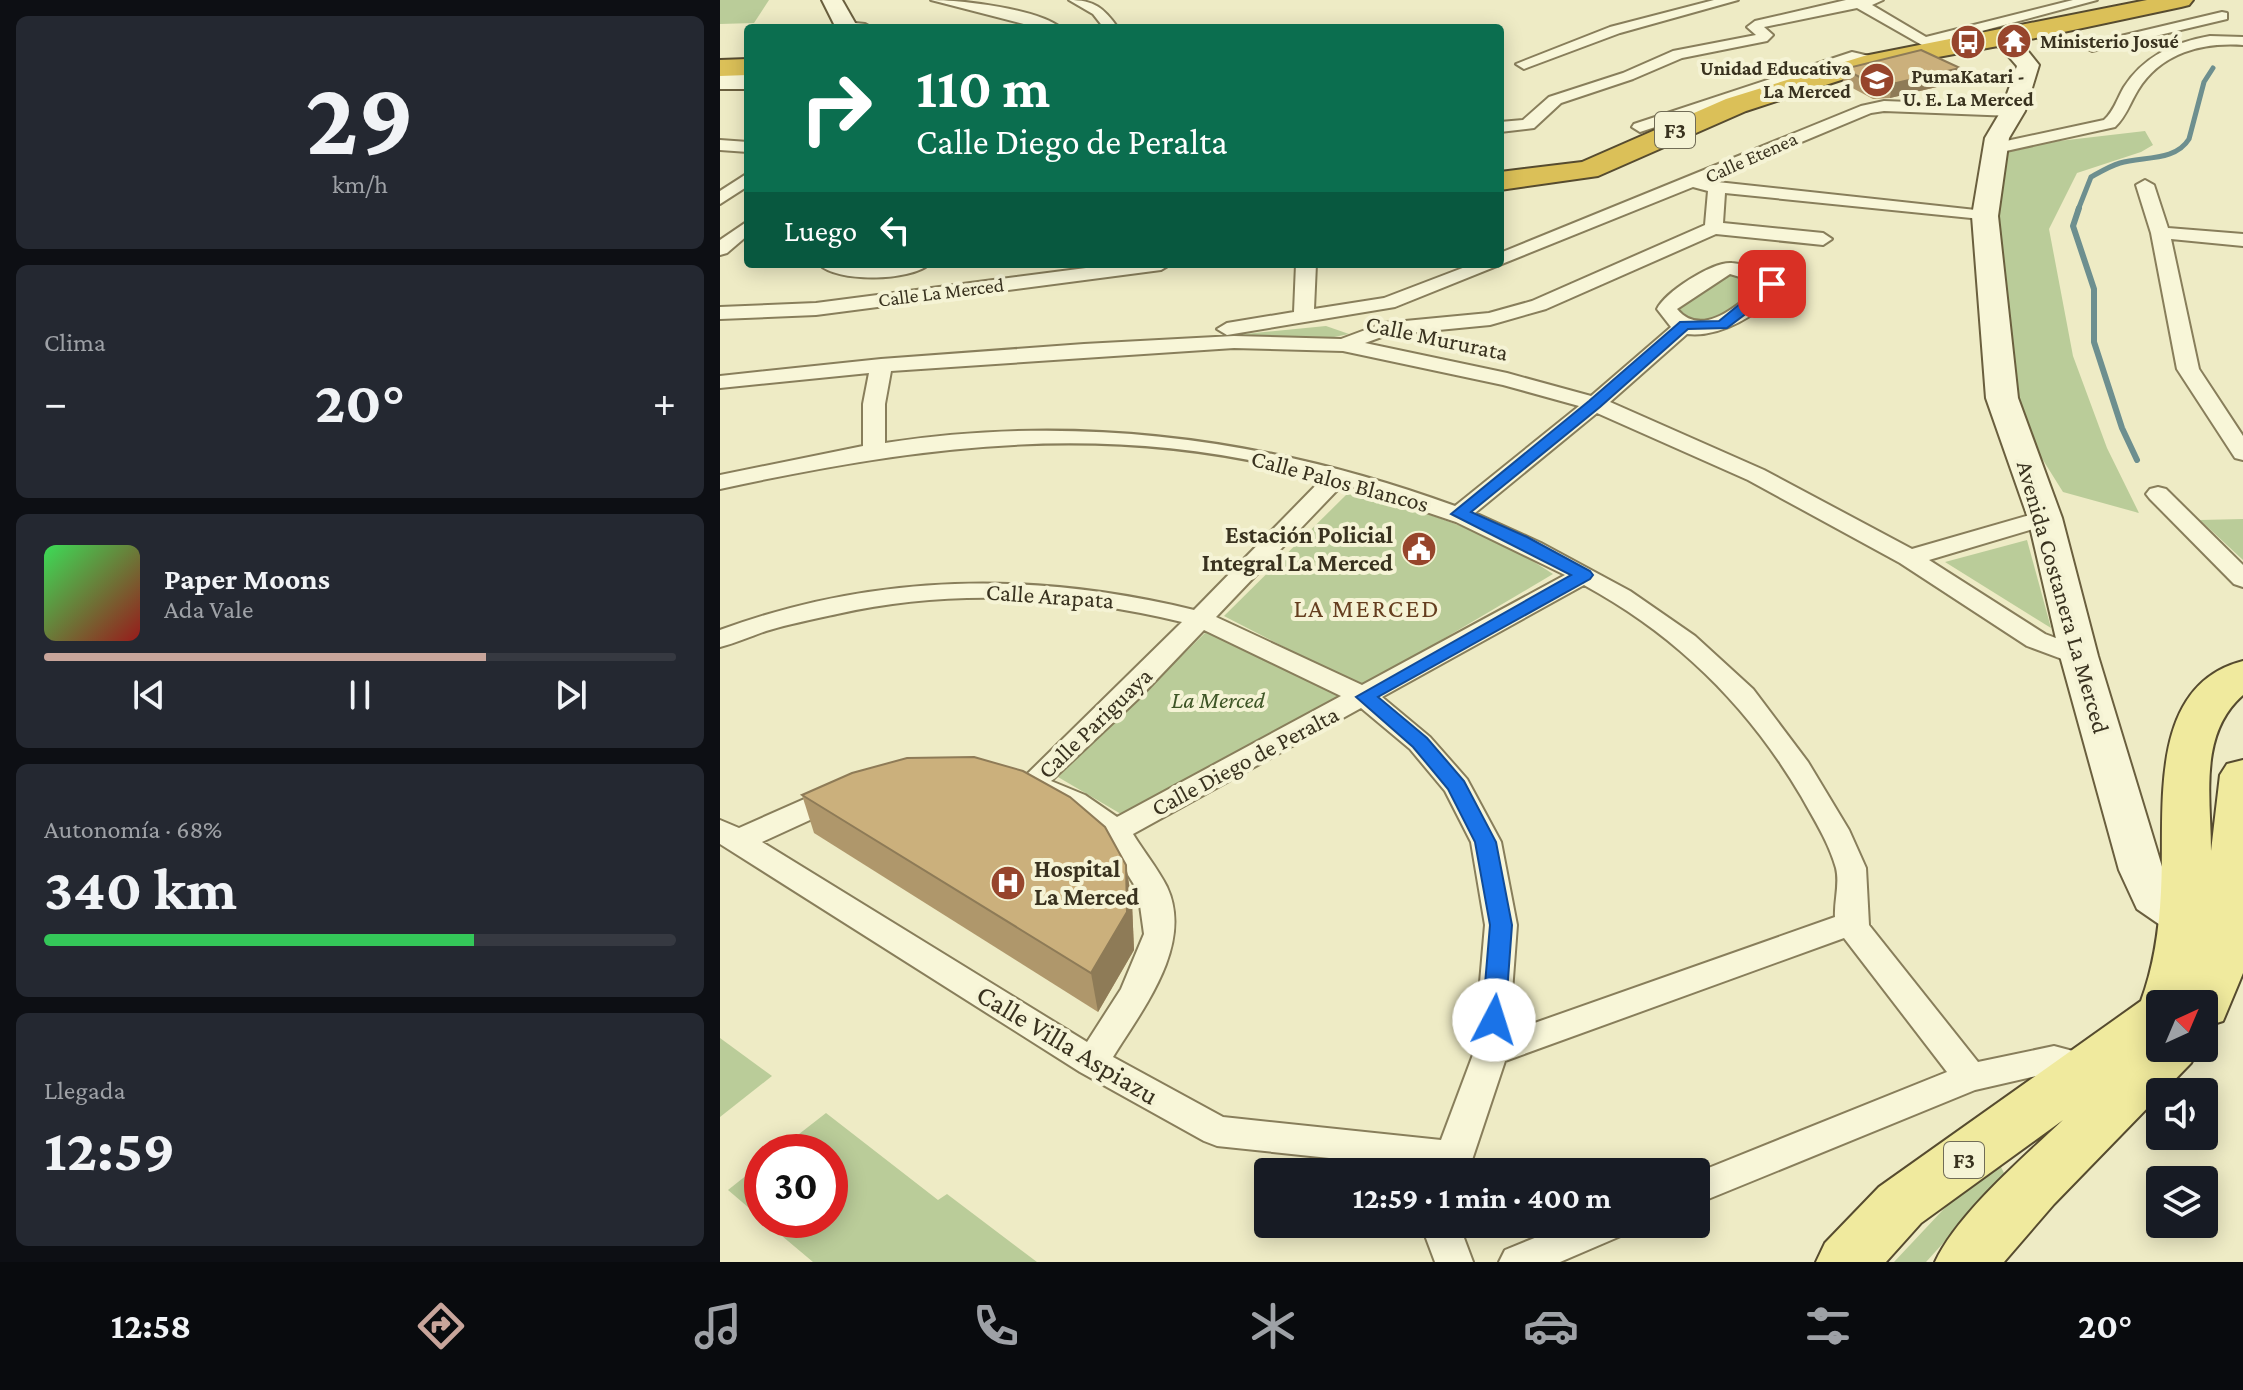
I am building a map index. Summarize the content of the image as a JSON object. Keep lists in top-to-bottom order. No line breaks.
{"streets":{"highway":["F3"],"main road":["Avenida Costanera La Merced"],"street":["Calle Etenea","Calle La Merced","Calle Mururata","Calle Palos Blancos","Calle Arapata","Calle Pariguaya","Calle Diego de Peralta","Calle Villa Aspiazu"]},"crossings":[["F3","Avenida Costanera La Merced"],["Calle Etenea","Avenida Costanera La Merced"],["Calle Mururata","Avenida Costanera La Merced"],["Calle Palos Blancos","Calle Pariguaya"],["Calle Palos Blancos","Calle Diego de Peralta"],["Calle Arapata","Calle Pariguaya"],["Calle Arapata","Calle Diego de Peralta"],["Calle Pariguaya","Calle Diego de Peralta"]],"districts":["LA MERCED"],"parks":["La Merced"],"places":{"temple":["Ministerio Josué"],"bus stop":["PumaKatari - U. E. La Merced"],"school or university":["Unidad Educativa La Merced"],"public building":["Estación Policial Integral La Merced"],"hospital":["Hospital La Merced"]},"north":"top right","page":{"tile":[["29","km/h"],"Clima",["Autonomía · 68%","340 km"],["Llegada","12:59"]],"turn":["110 m","Calle Diego de Peralta"],"then":"Luego","heat":["−","20°","+"],"song":["Paper Moons","Ada Vale"],"limit":"30","trip":"12:59 · 1 min · 400 m","tabs":["12:58","20°"]}}
